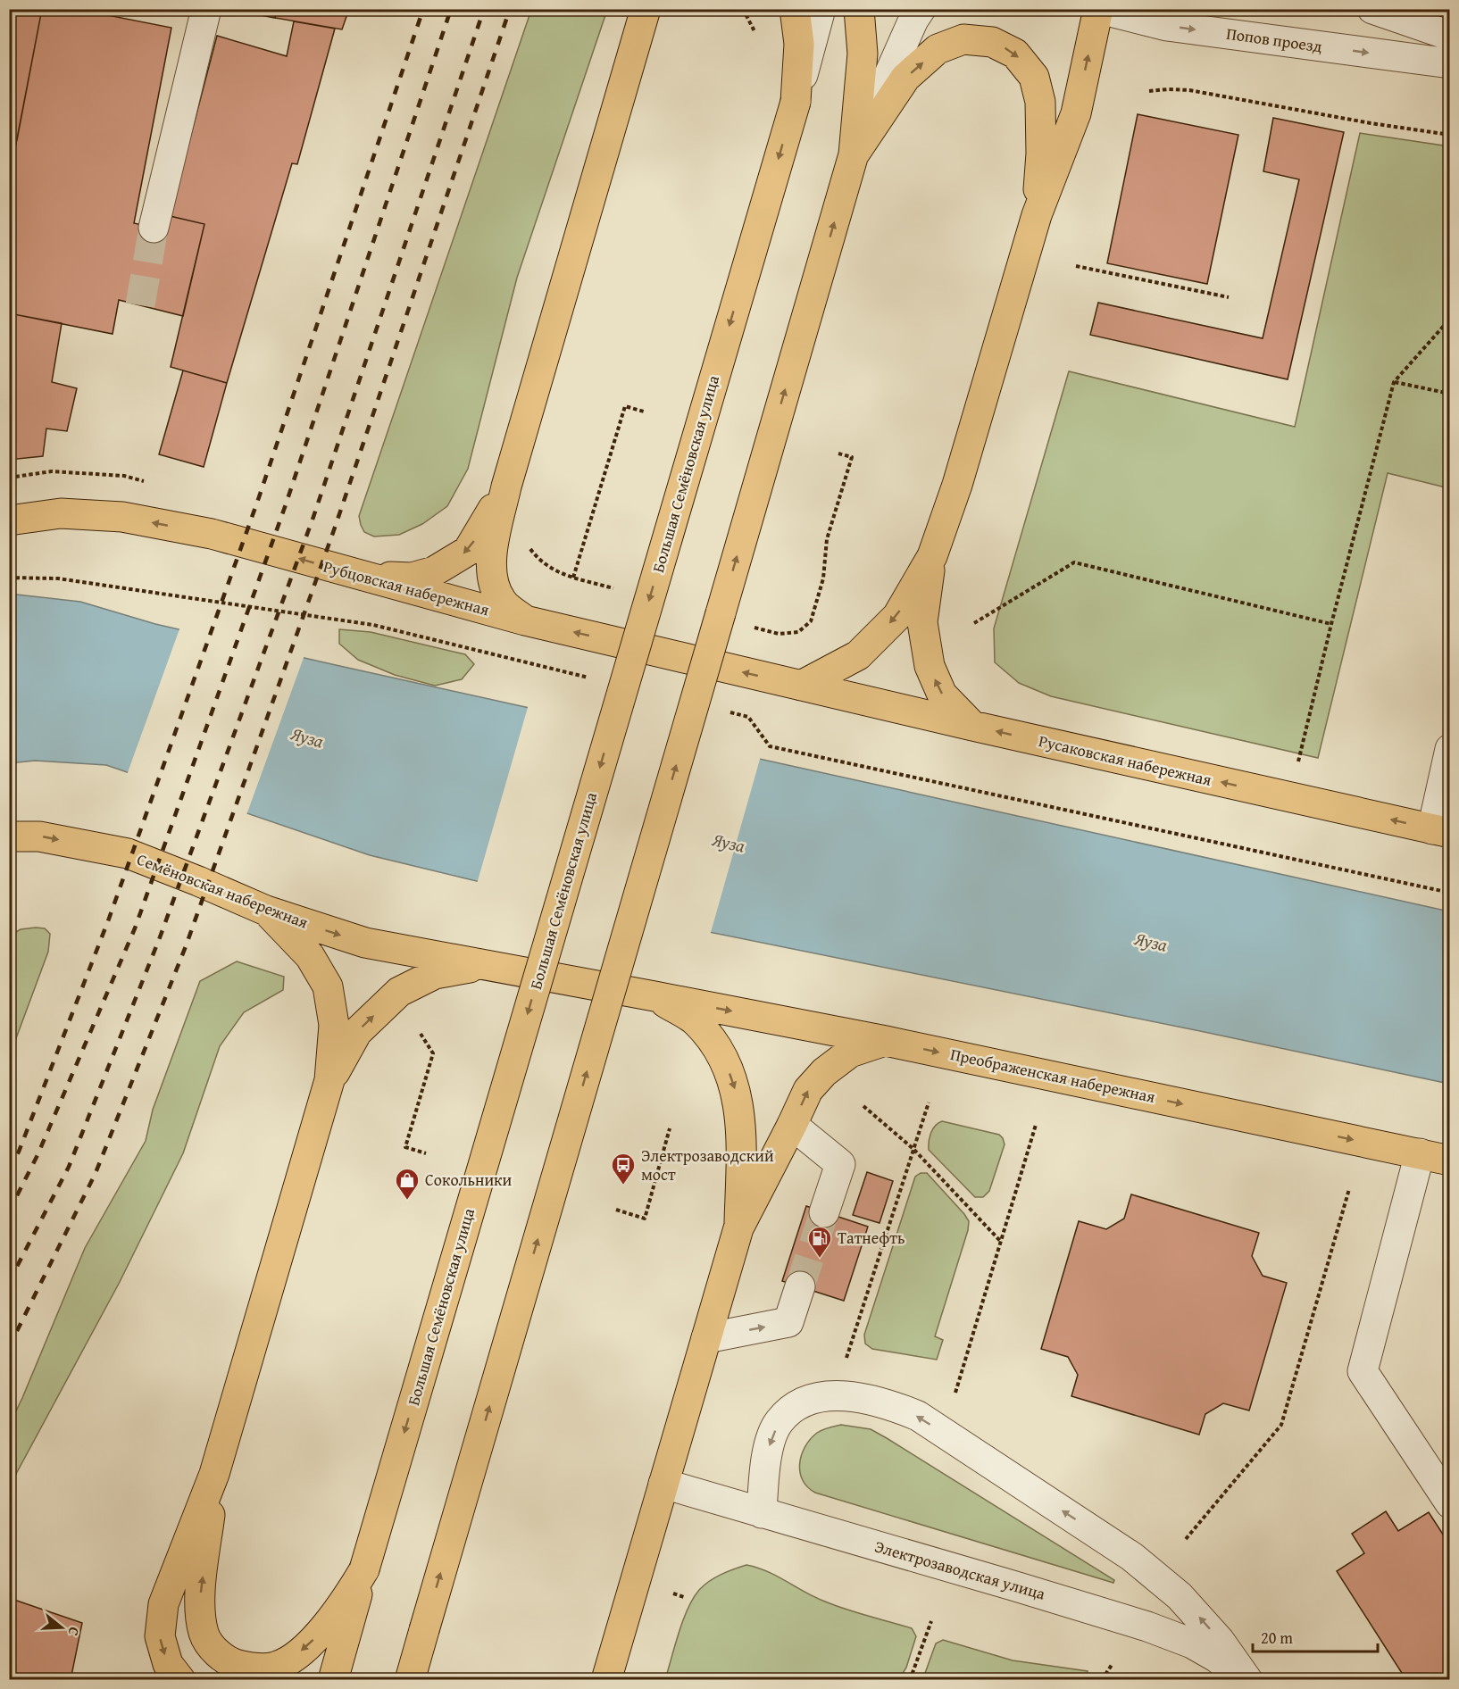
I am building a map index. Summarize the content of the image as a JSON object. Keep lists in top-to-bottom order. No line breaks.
{"streets":{"main road":["Большая Семёновская улица","Рубцовская набережная","Русаковская набережная","Семёновская набережная","Преображенская набережная"],"street":["Попов проезд","Электрозаводская улица"]},"crossings":[["Рубцовская набережная","Русаковская набережная"],["Семёновская набережная","Преображенская набережная"]],"one_way":["Попов проезд","Рубцовская набережная","Русаковская набережная","Семёновская набережная","Преображенская набережная"],"water":["Яуза"],"places":{"bus stop":["Электрозаводский мост"],"shop":["Сокольники"],"fuel station":["Татнефть"]},"scale_bar":"20 m","north":"right"}
